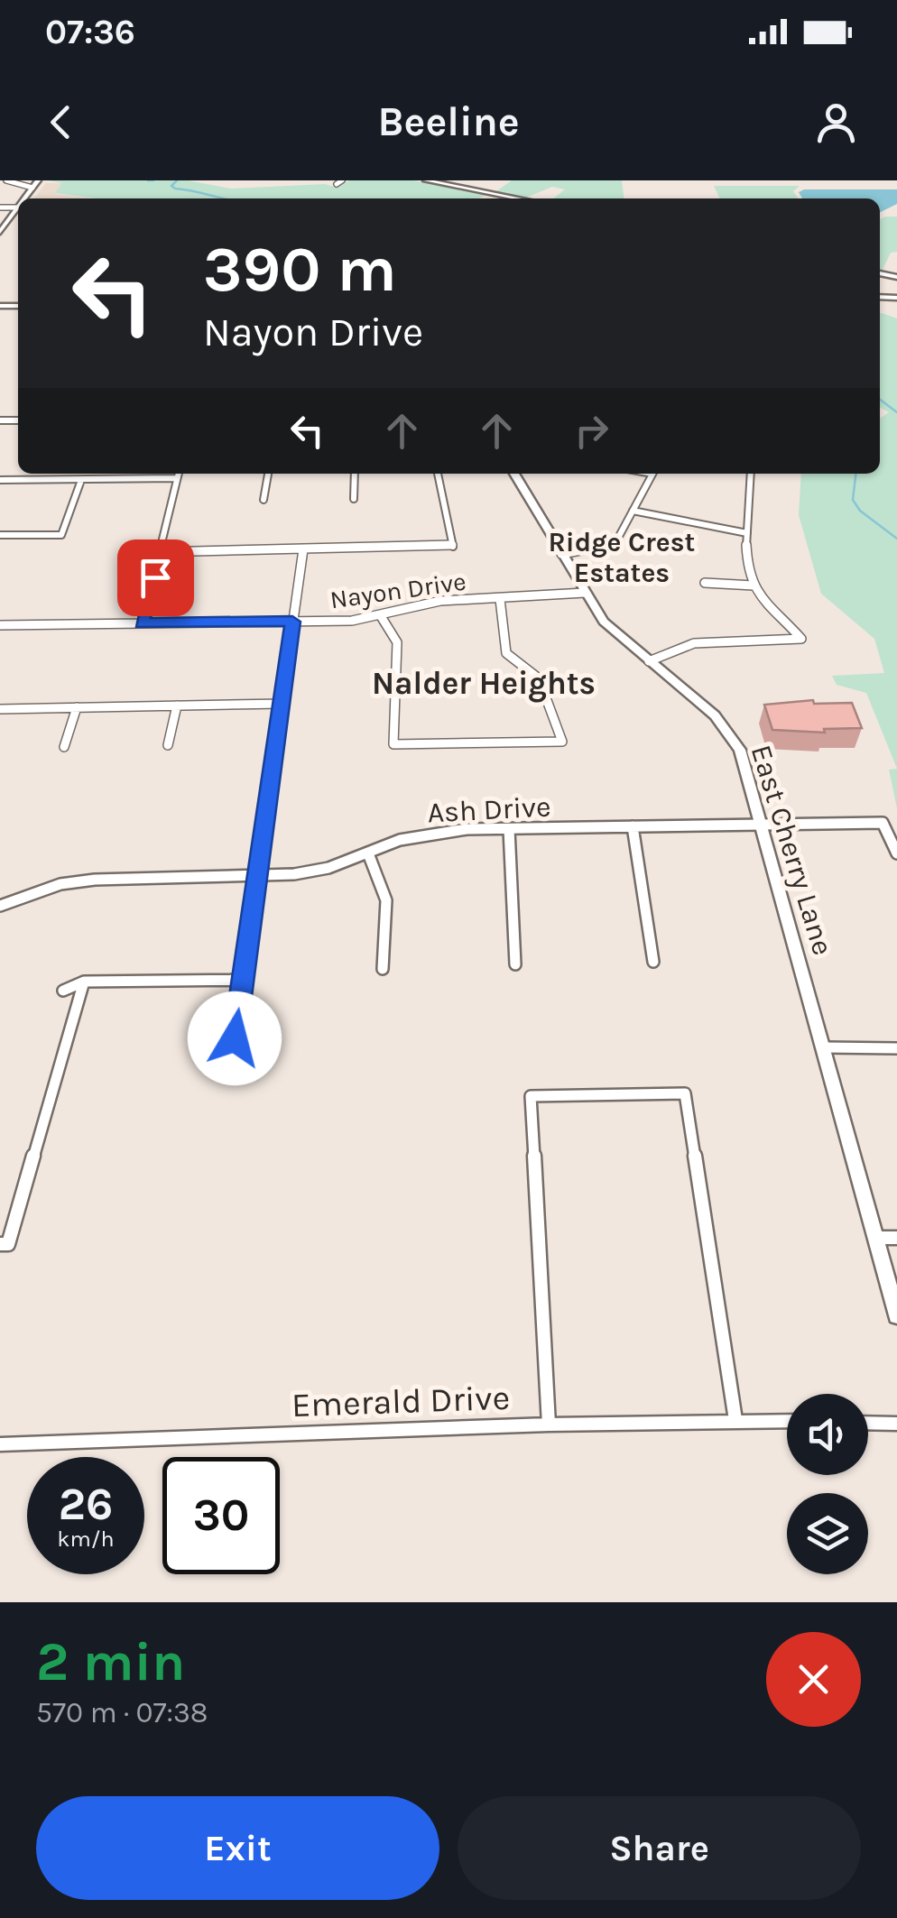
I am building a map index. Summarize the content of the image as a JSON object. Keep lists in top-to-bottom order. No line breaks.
{"streets":{"street":["Nayon Drive","Ash Drive","East Cherry Lane","Emerald Drive"]},"crossings":[["Nayon Drive","East Cherry Lane"],["Ash Drive","East Cherry Lane"]],"districts":["Ridge Crest Estates","Nalder Heights"],"page":{"status":"07:36","header":"Beeline","turn":["390 m","Nayon Drive"],"speed":"26 km/h","limit":"30","heading":["2 min","570 m · 07:38"],"buttons":["Exit","Share"]}}
